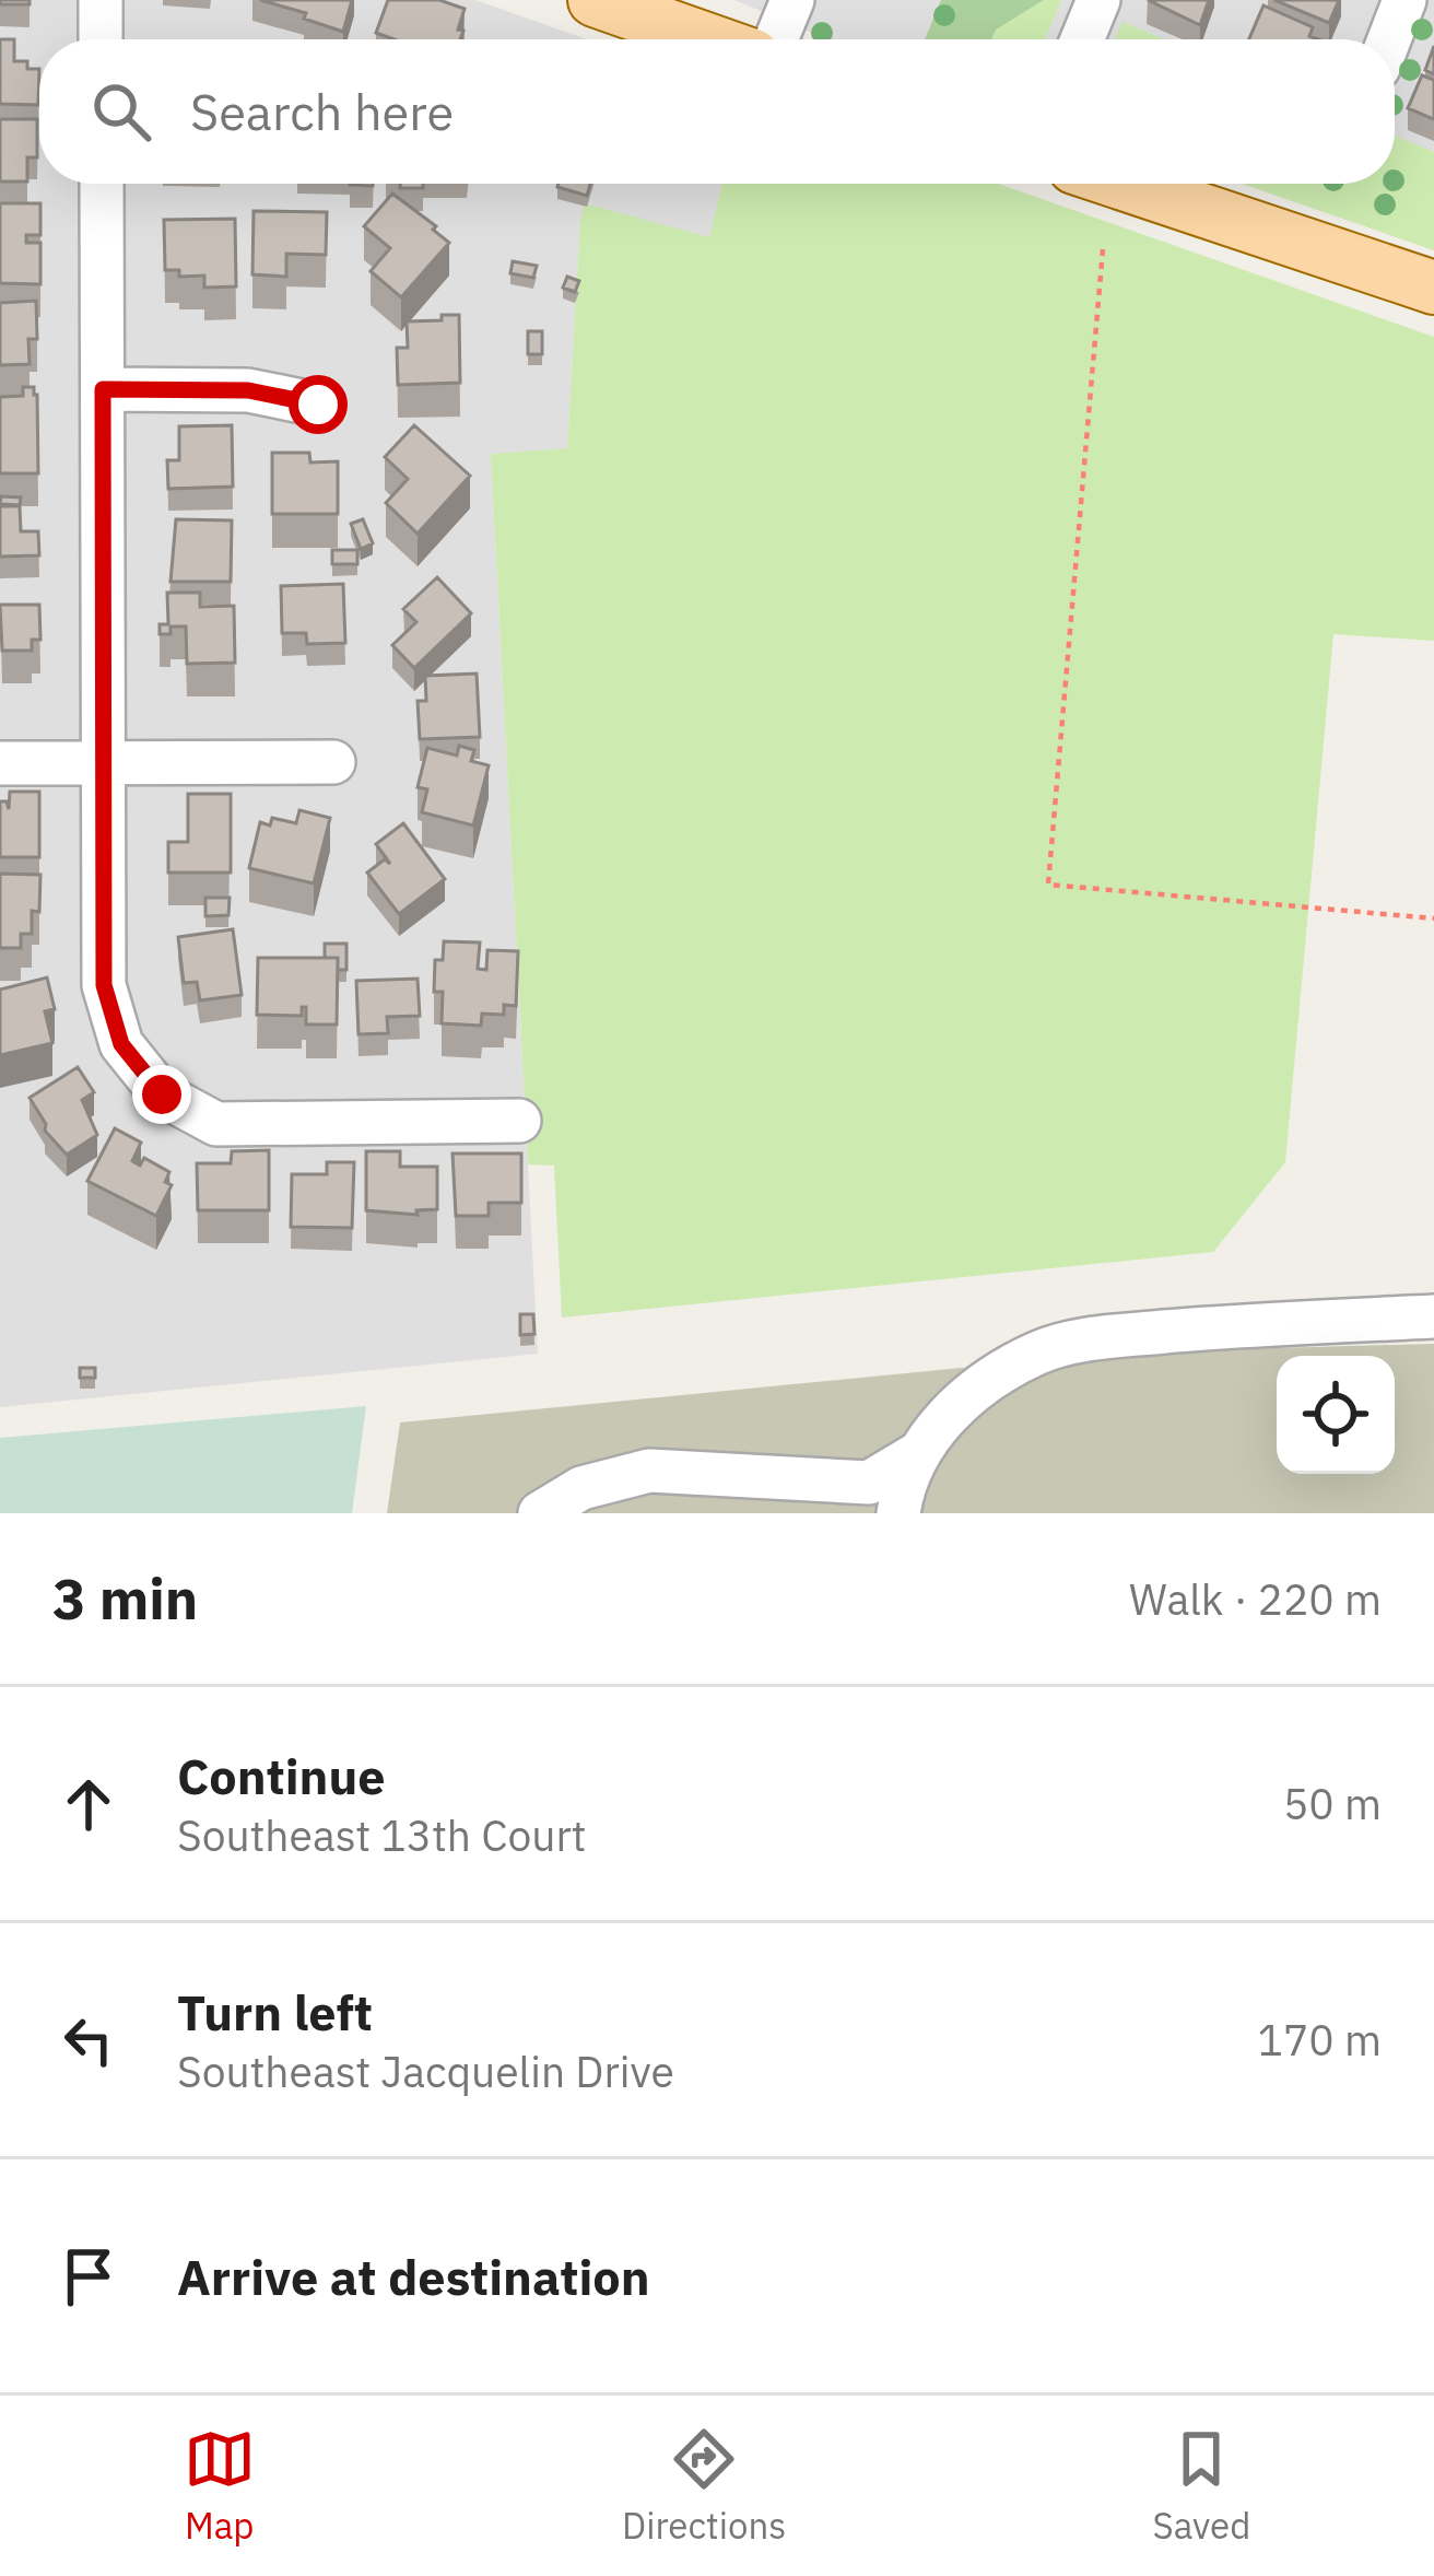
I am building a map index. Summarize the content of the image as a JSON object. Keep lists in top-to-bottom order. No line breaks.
{"page":{"search":"Search here","heading":["3 min","Walk · 220 m"],"list":[["Continue","Southeast 13th Court","50 m"],["Turn left","Southeast Jacquelin Drive","170 m"],"Arrive at destination"],"nav":["Map","Directions","Saved"]}}
